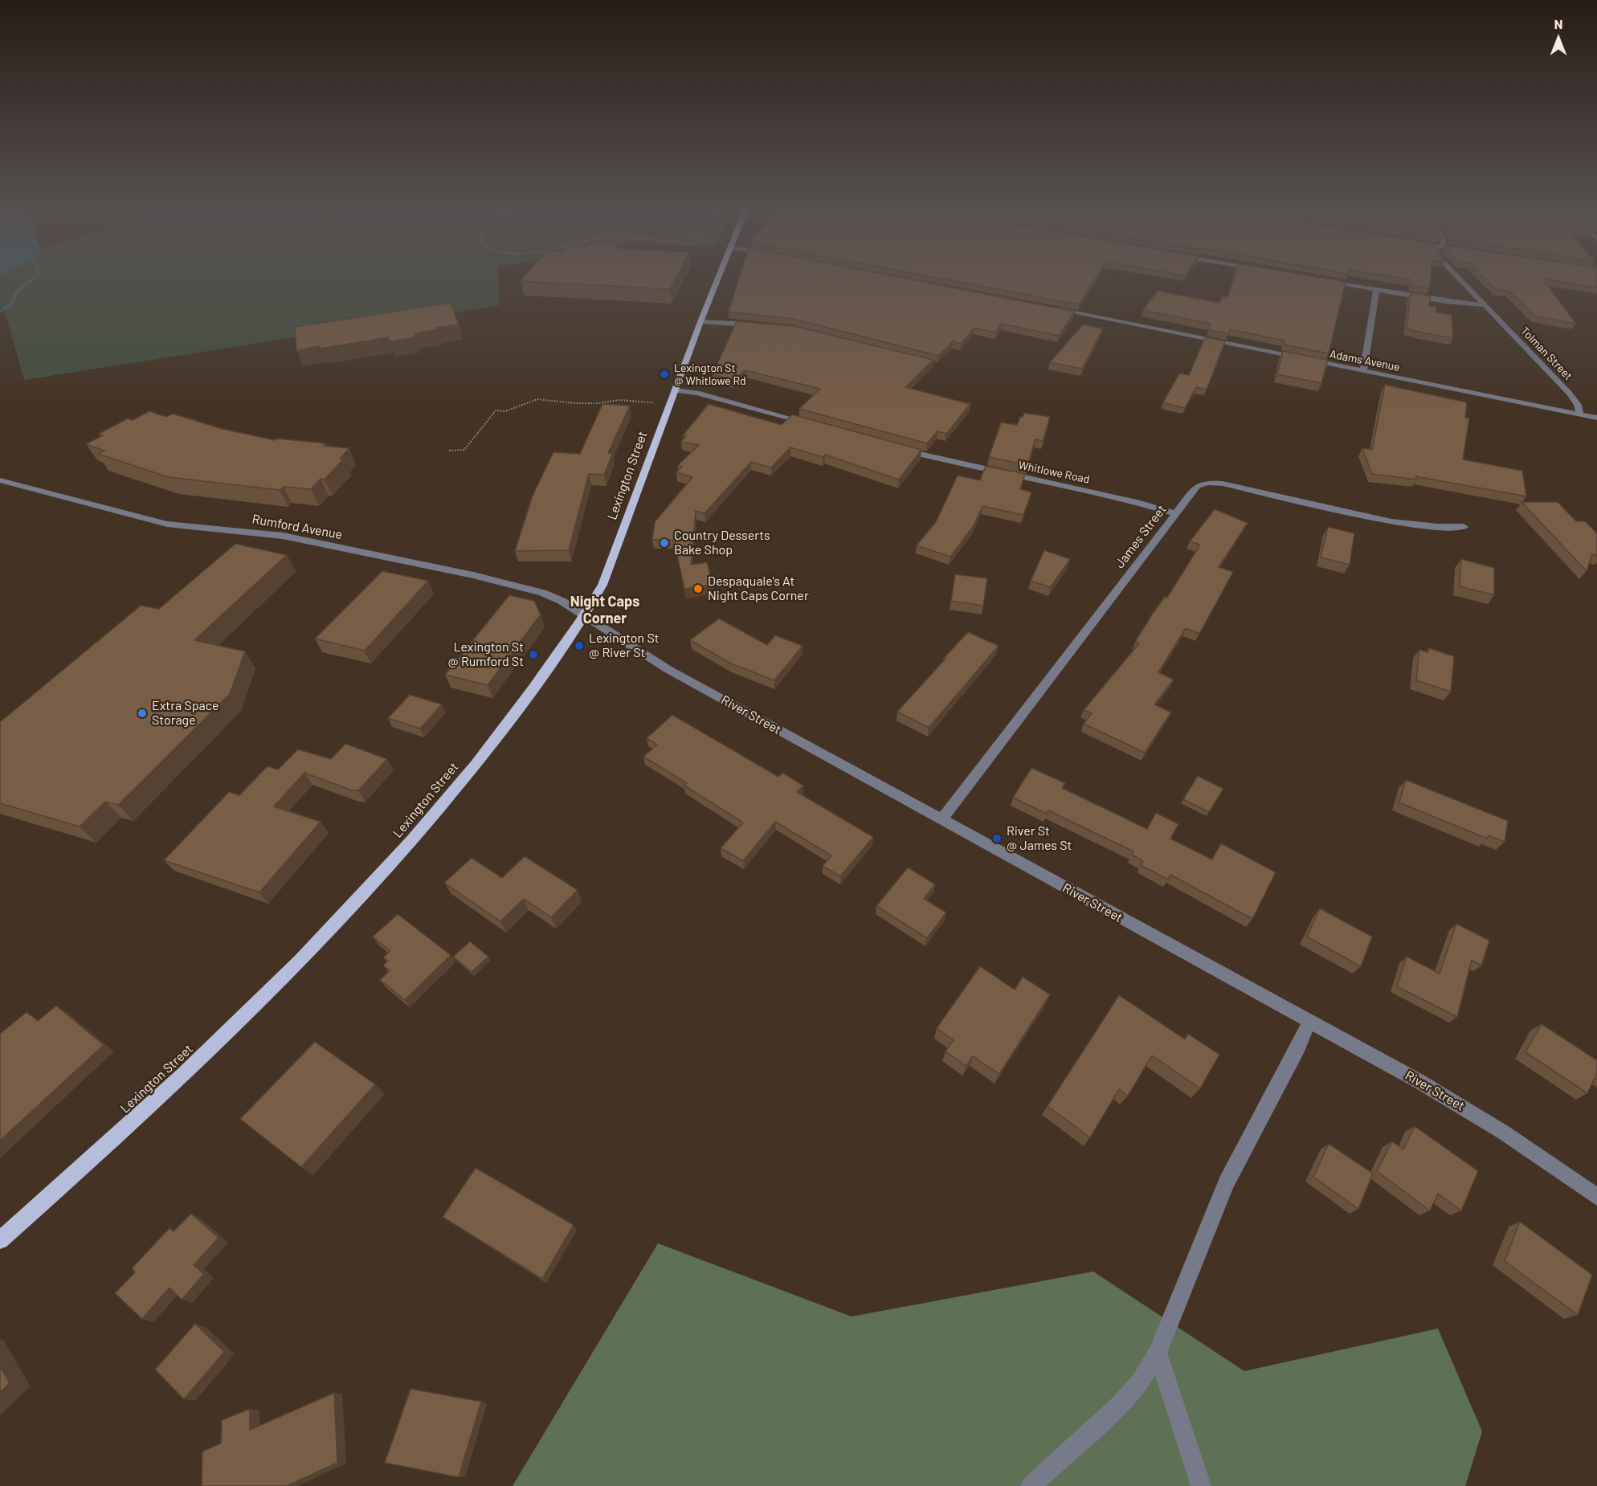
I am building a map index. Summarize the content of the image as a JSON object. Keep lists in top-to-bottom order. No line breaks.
{"streets":{"main road":["Lexington Street"],"street":["Tolman Street","Adams Avenue","Whitlowe Road","Rumford Avenue","James Street","River Street"]},"crossings":[["Tolman Street","Adams Avenue"],["Whitlowe Road","James Street"],["Lexington Street","Rumford Avenue"],["Lexington Street","River Street"],["Rumford Avenue","River Street"],["James Street","River Street"]],"districts":["Night Caps Corner"],"places":["Lexington St @ Whitlowe Rd","Country Desserts Bake Shop","Despaquale's At Night Caps Corner","Lexington St @ River St","Lexington St @ Rumford St","Extra Space Storage","River St @ James St"],"north":"top"}
